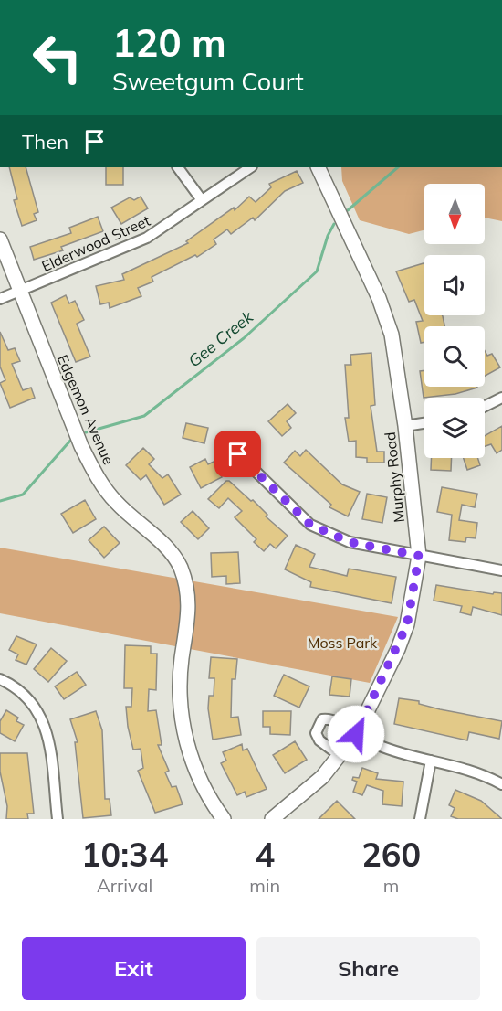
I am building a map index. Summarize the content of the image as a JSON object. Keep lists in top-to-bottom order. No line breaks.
{"streets":{"street":["Elderwood Street","Edgemon Avenue","Murphy Road"]},"crossings":[["Elderwood Street","Edgemon Avenue"]],"water":["Gee Creek"],"parks":["Moss Park"],"north":"bottom","page":{"turn":["120 m","Sweetgum Court"],"then":"Then","eta":["10:34","Arrival","4","min","260","m"],"buttons":["Exit","Share"]}}
